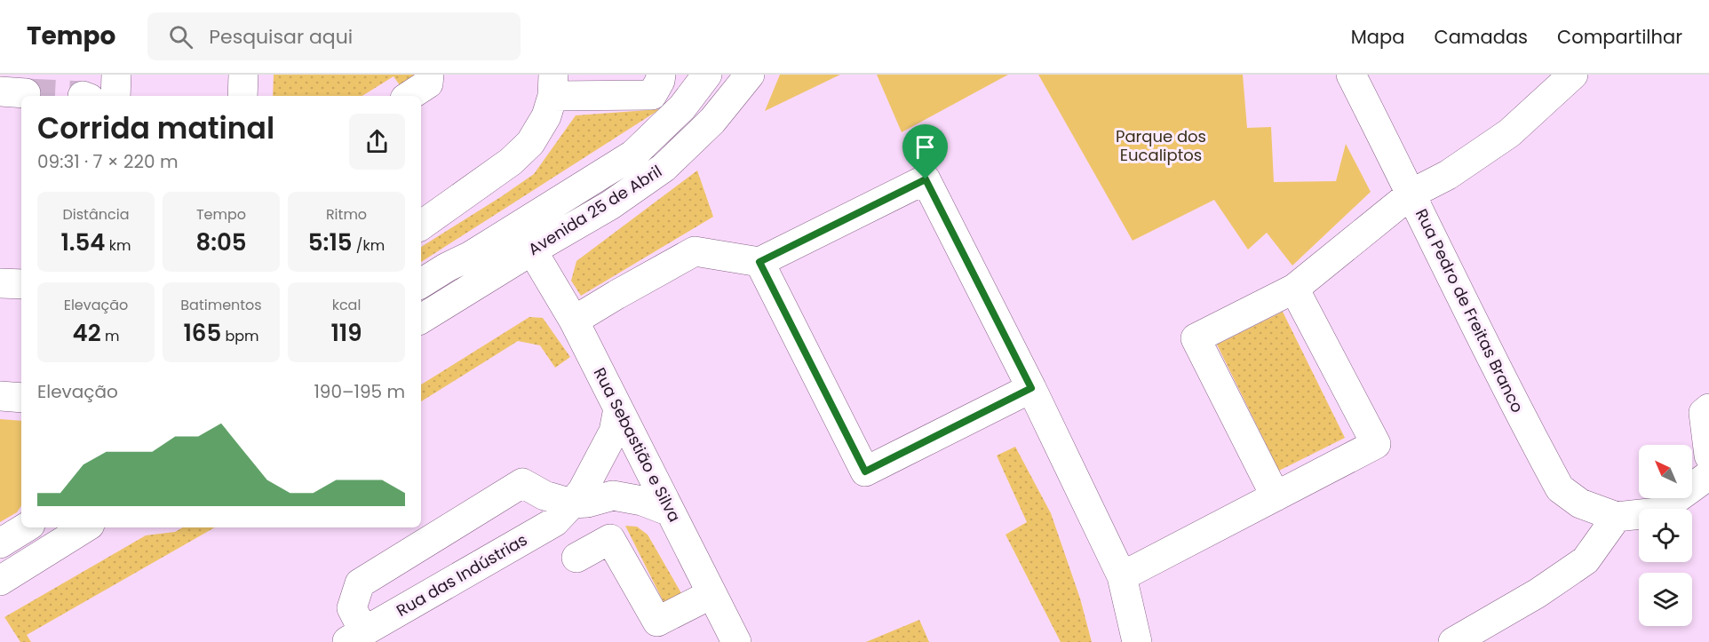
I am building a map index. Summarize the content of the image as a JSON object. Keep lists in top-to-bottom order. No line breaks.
{"streets":{"street":["Avenida 25 de Abril","Rua Pedro de Freitas Branco","Rua Sebastião e Silva","Rua das Indústrias"]},"crossings":[["Avenida 25 de Abril","Rua Sebastião e Silva"],["Rua Sebastião e Silva","Rua das Indústrias"]],"parks":["Parque dos Eucaliptos"],"north":"top left","page":{"header":"Tempo","search":"Pesquisar aqui","nav":["Mapa","Camadas","Compartilhar"],"heading":["Corrida matinal","09:31 · 7 × 220 m"],"stats":[["Distância","1.54 km"],["Tempo","8:05"],["Ritmo","5:15 /km"],["Elevação","42 m"],["Batimentos","165 bpm"],["kcal","119"]],"chart":["Elevação","190–195 m"]}}
